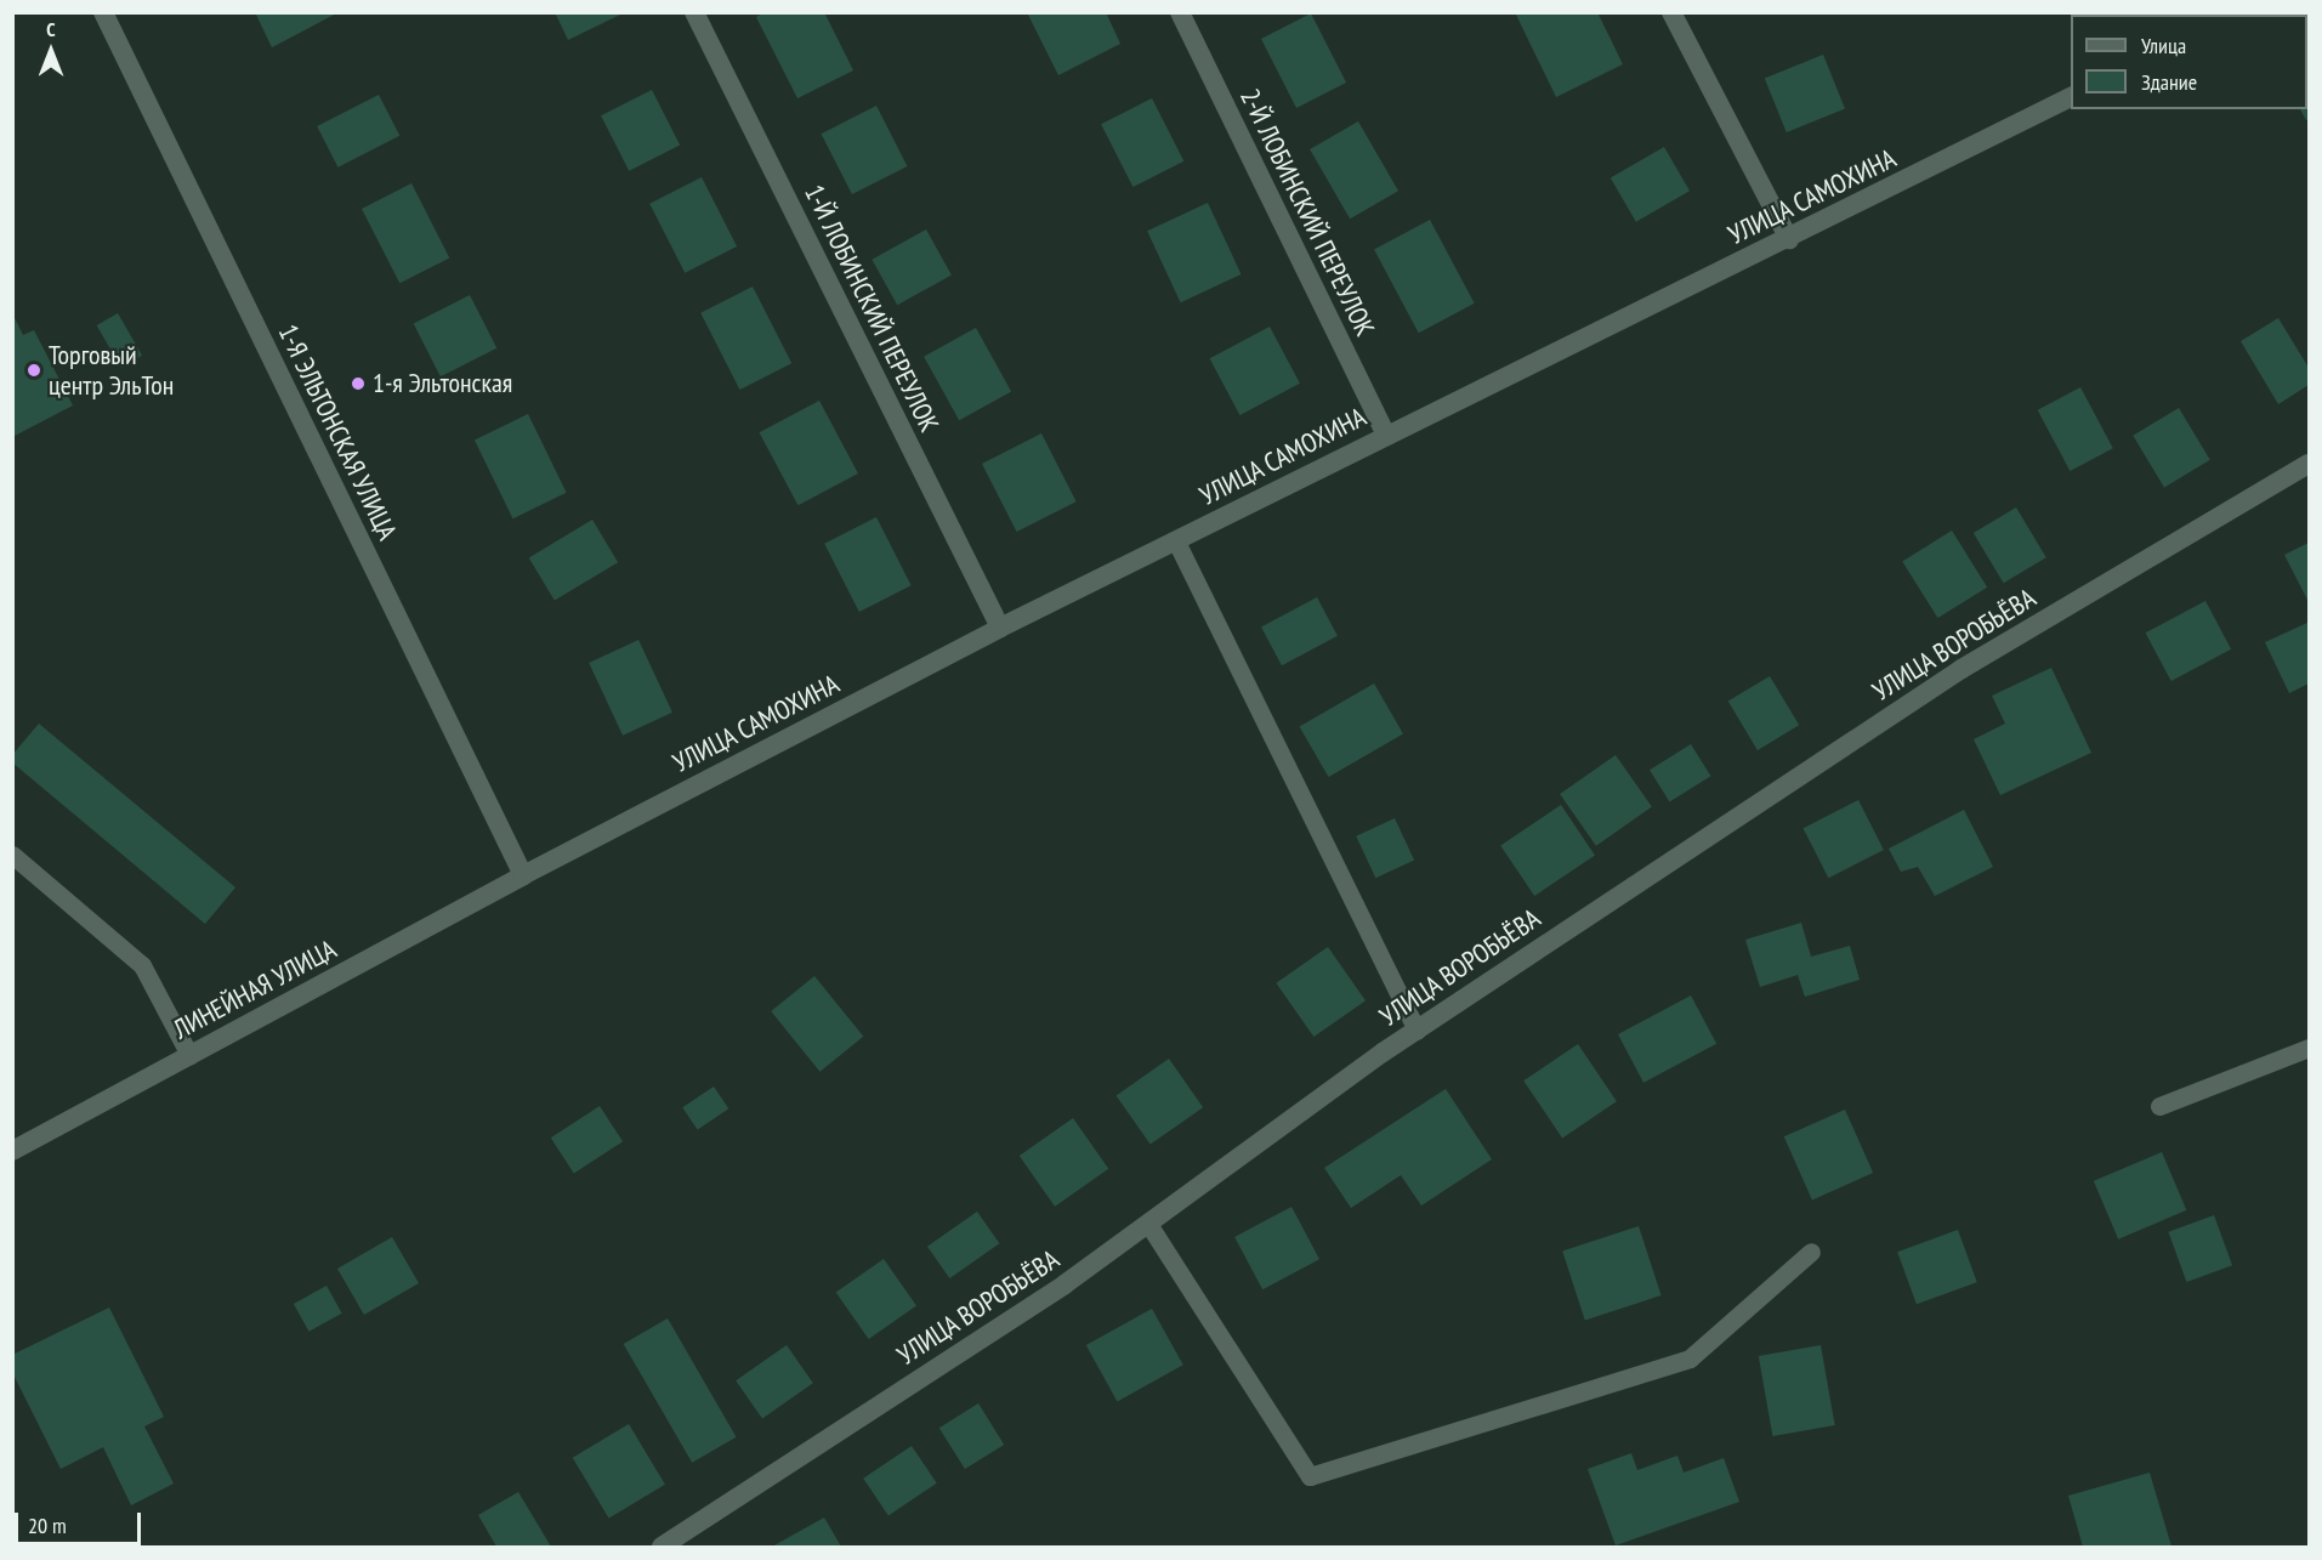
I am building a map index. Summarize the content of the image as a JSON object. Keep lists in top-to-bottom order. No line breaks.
{"streets":{"street":["УЛИЦА САМОХИНА","2-Й ЛОБИНСКИЙ ПЕРЕУЛОК","1-Й ЛОБИНСКИЙ ПЕРЕУЛОК","1-Я ЭЛЬТОНСКАЯ УЛИЦА","УЛИЦА ВОРОБЬЁВА","ЛИНЕЙНАЯ УЛИЦА"]},"crossings":[["УЛИЦА САМОХИНА","2-Й ЛОБИНСКИЙ ПЕРЕУЛОК"],["УЛИЦА САМОХИНА","1-Й ЛОБИНСКИЙ ПЕРЕУЛОК"],["УЛИЦА САМОХИНА","1-Я ЭЛЬТОНСКАЯ УЛИЦА"],["УЛИЦА САМОХИНА","ЛИНЕЙНАЯ УЛИЦА"],["1-Я ЭЛЬТОНСКАЯ УЛИЦА","ЛИНЕЙНАЯ УЛИЦА"]],"places":["Торговый центр ЭльТон","1-я Эльтонская"],"legend":["Улица","Здание"],"scale_bar":"20 m","north":"top"}
